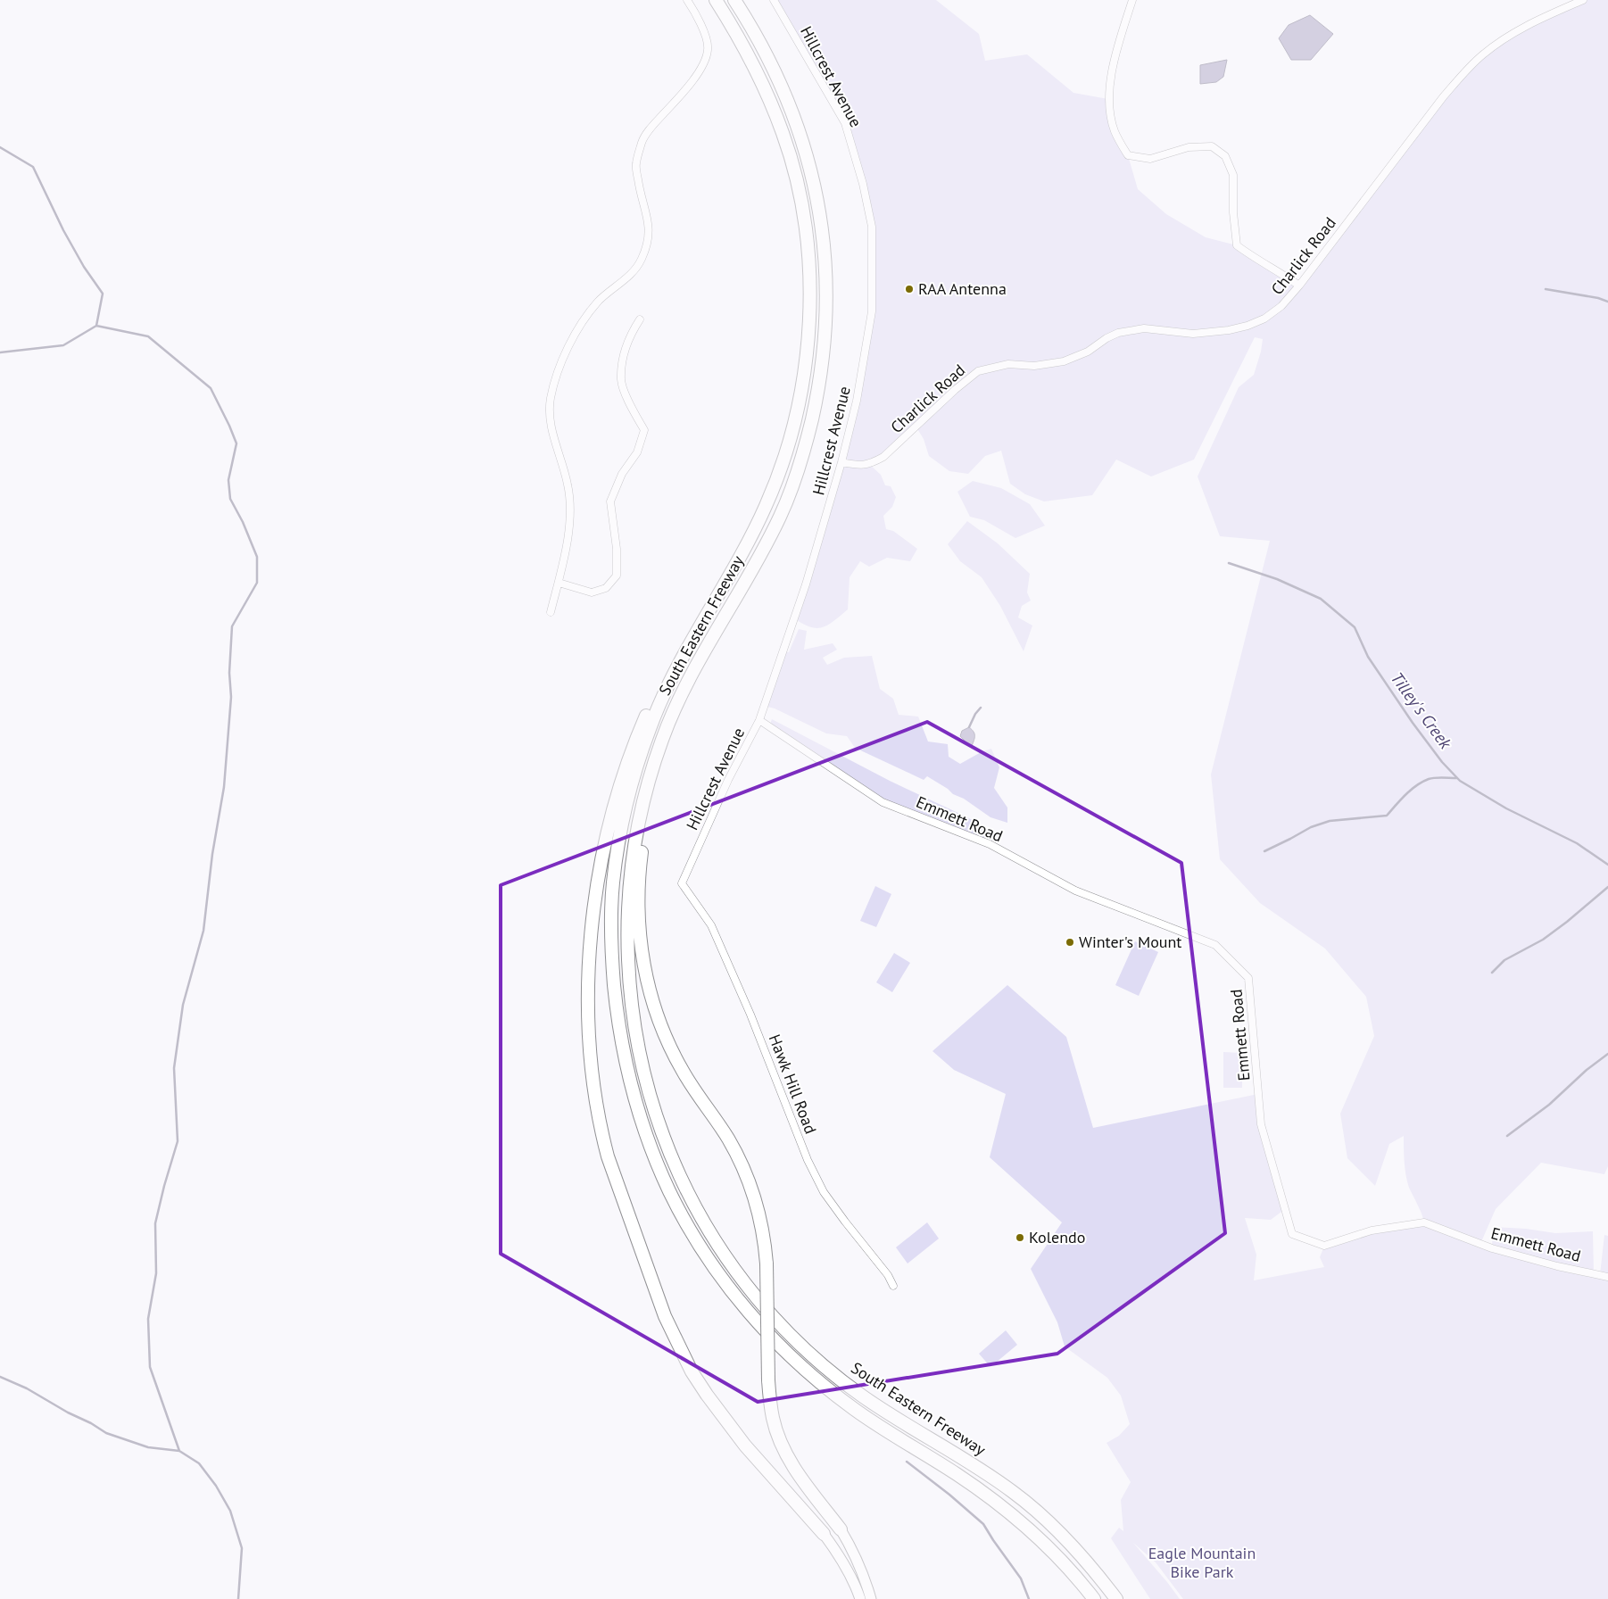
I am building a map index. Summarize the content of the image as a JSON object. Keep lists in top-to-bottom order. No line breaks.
{"streets":{"highway":["South Eastern Freeway"],"street":["Hillcrest Avenue","Charlick Road","Emmett Road","Hawk Hill Road"]},"crossings":[["Hillcrest Avenue","Charlick Road"],["Hillcrest Avenue","Emmett Road"],["Hillcrest Avenue","Hawk Hill Road"]],"water":["Tilley's Creek"],"parks":["Eagle Mountain Bike Park"],"places":["RAA Antenna","Winter's Mount","Kolendo"]}
